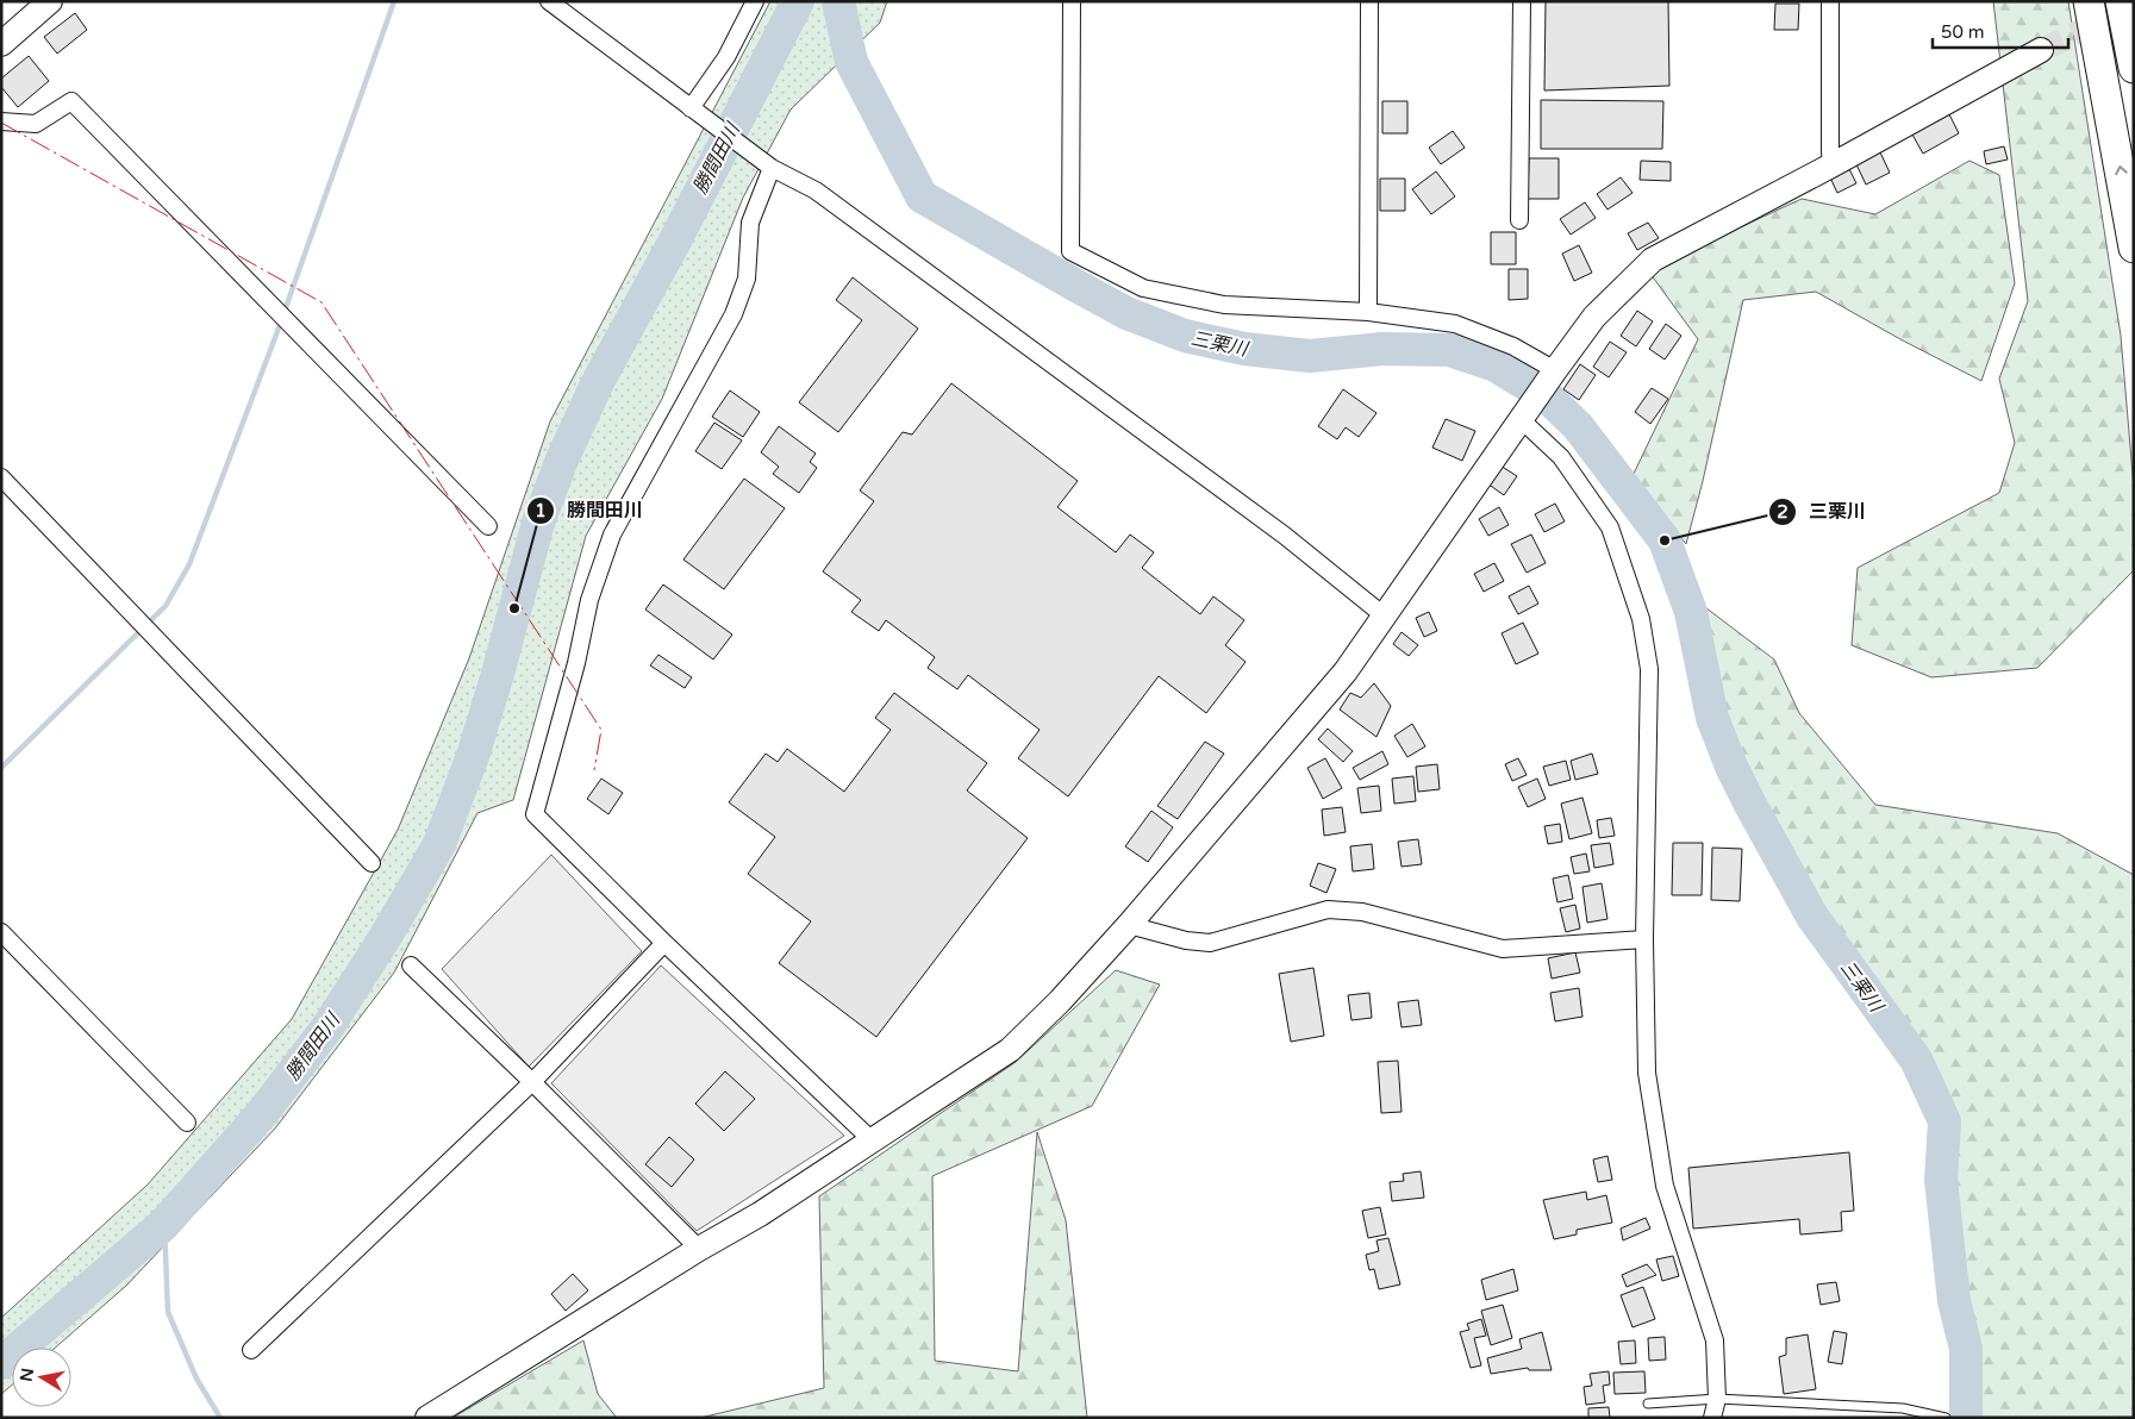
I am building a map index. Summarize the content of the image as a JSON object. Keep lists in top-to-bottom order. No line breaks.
{"water":["勝間田川","三栗川"],"places":["三栗川","勝間田川"],"scale_bar":"50 m","north":"left"}
